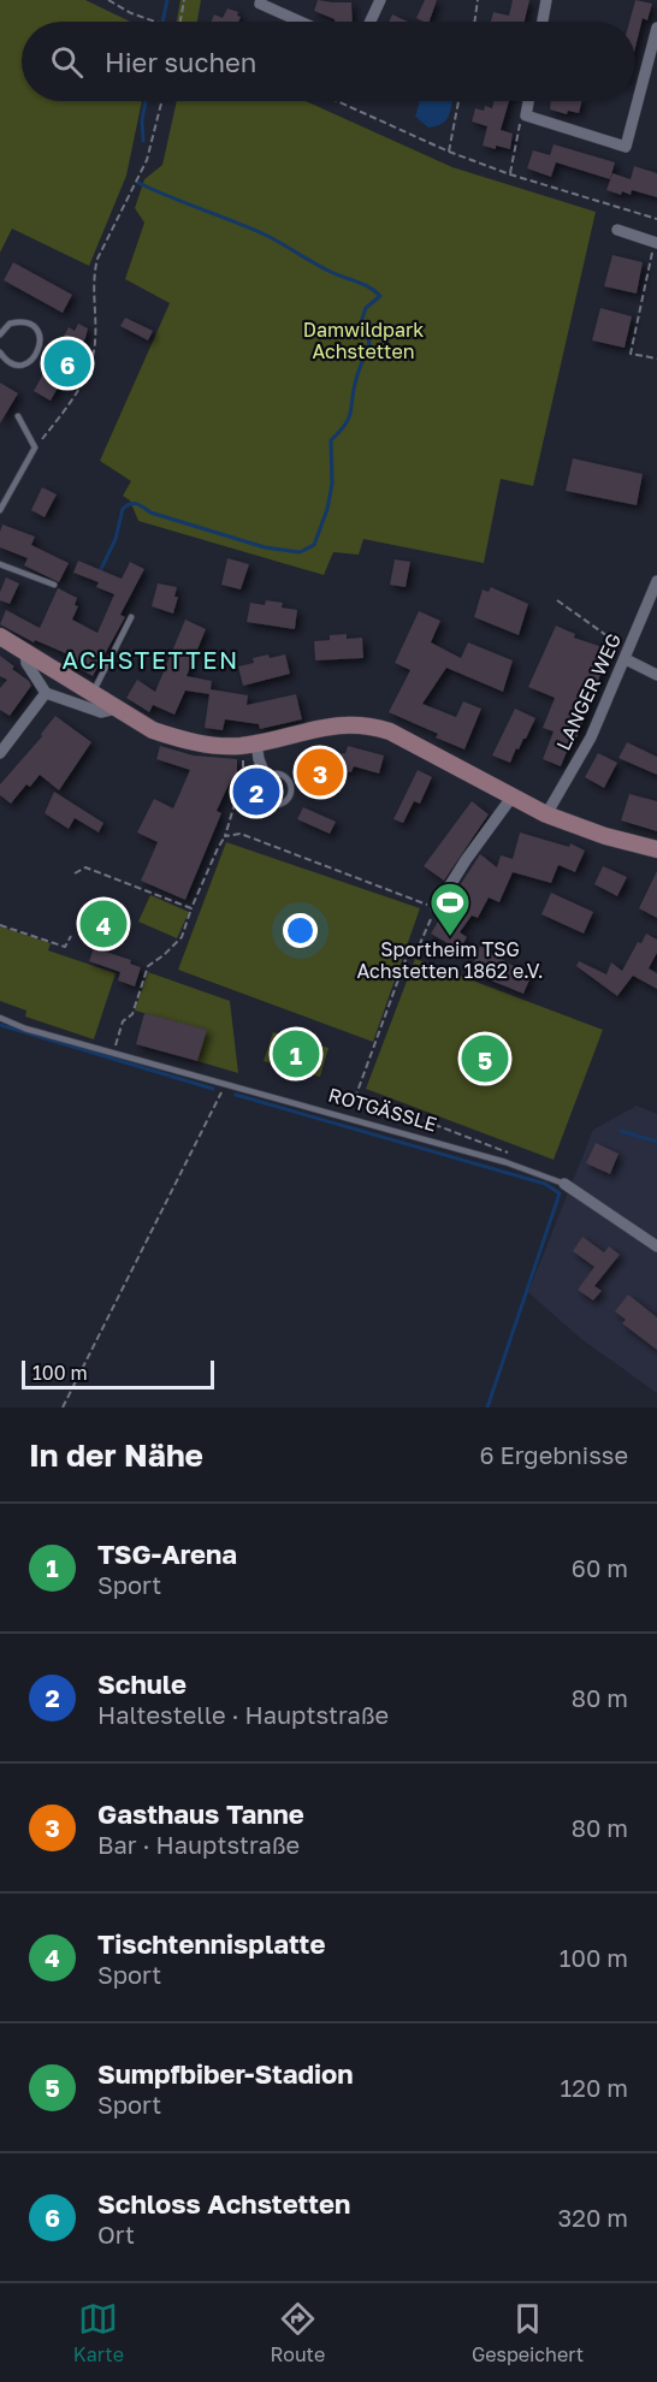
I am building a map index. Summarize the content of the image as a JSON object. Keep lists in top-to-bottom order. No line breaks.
{"streets":{"street":["LANGER WEG","ROTGÄSSLE"]},"districts":["ACHSTETTEN"],"parks":["Damwildpark Achstetten"],"places":{"sports":["Sportheim TSG Achstetten 1862 e.V."]},"scale_bar":"100 m","page":{"search":"Hier suchen","pins":["6","3","2","4","1","5"],"scale":"100 m","heading":["In der Nähe","6 Ergebnisse"],"list":[{"mark":"1","name":"TSG-Arena","note":"Sport","value":"60 m"},{"mark":"2","name":"Schule","note":"Haltestelle · Hauptstraße","value":"80 m"},{"mark":"3","name":"Gasthaus Tanne","note":"Bar · Hauptstraße","value":"80 m"},{"mark":"4","name":"Tischtennisplatte","note":"Sport","value":"100 m"},{"mark":"5","name":"Sumpfbiber-Stadion","note":"Sport","value":"120 m"},{"mark":"6","name":"Schloss Achstetten","note":"Ort","value":"320 m"}],"nav":["Karte","Route","Gespeichert"]}}
